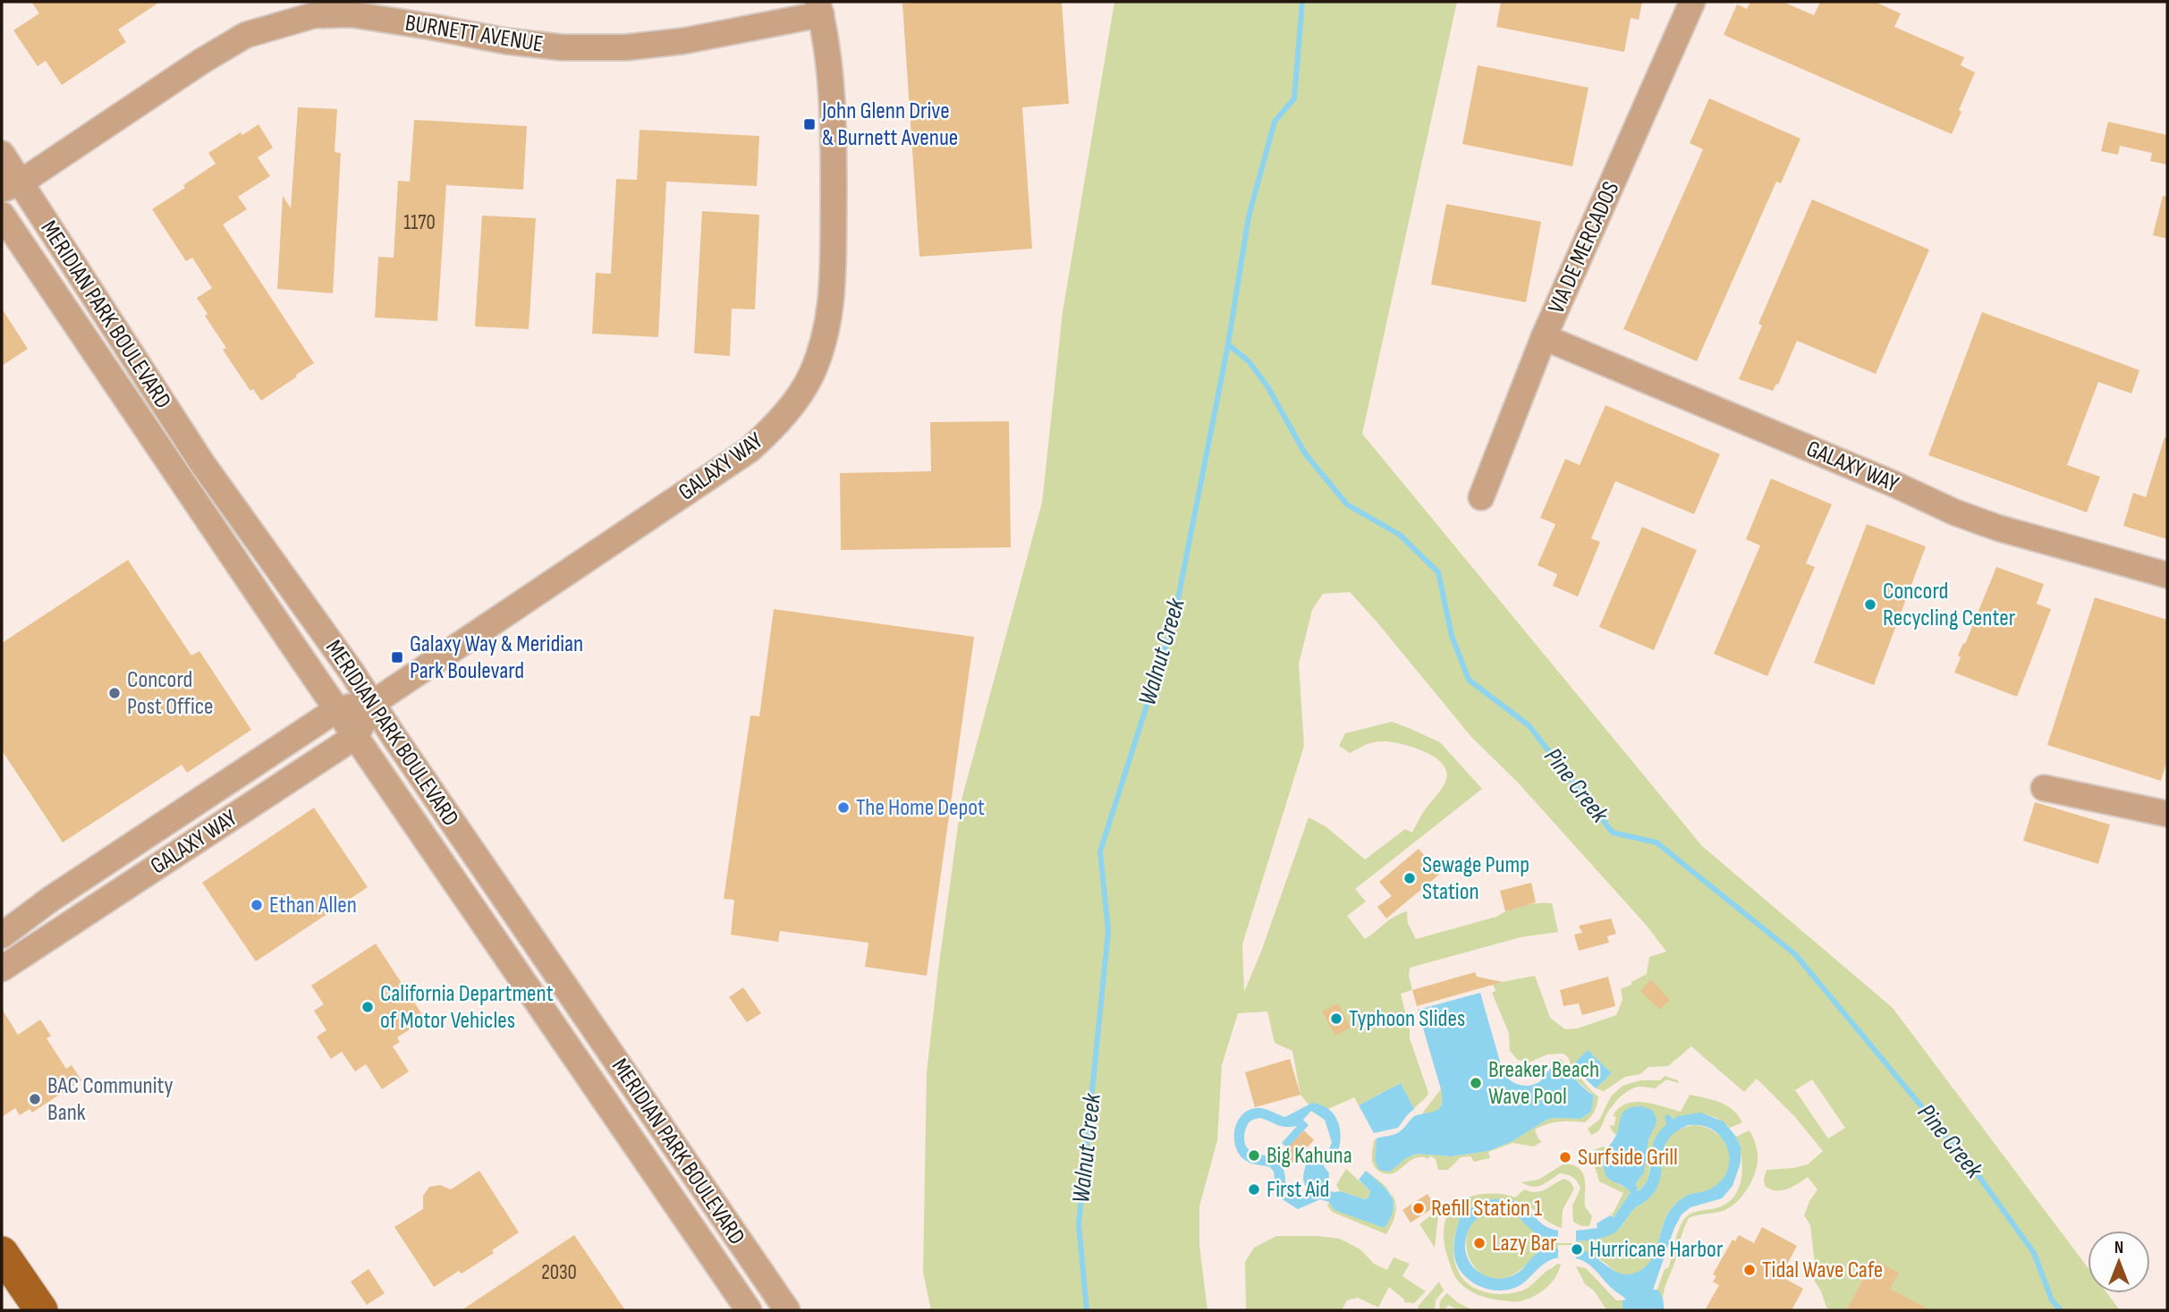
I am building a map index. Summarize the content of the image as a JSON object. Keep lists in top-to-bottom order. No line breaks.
{"streets":{"street":["BURNETT AVENUE","VIA DE MERCADOS","MERIDIAN PARK BOULEVARD","GALAXY WAY"]},"crossings":[["BURNETT AVENUE","MERIDIAN PARK BOULEVARD"],["BURNETT AVENUE","GALAXY WAY"],["VIA DE MERCADOS","GALAXY WAY"],["MERIDIAN PARK BOULEVARD","GALAXY WAY"]],"water":["Walnut Creek","Pine Creek"],"places":{"transit":["John Glenn Drive & Burnett Avenue","Galaxy Way & Meridian Park Boulevard"],"other":["Concord Recycling Center","Concord Post Office","The Home Depot","Sewage Pump Station","Ethan Allen","California Department of Motor Vehicles","Typhoon Slides","Breaker Beach Wave Pool","BAC Community Bank","Big Kahuna","Surfside Grill","First Aid","Refill Station 1","Lazy Bar","Hurricane Harbor","Tidal Wave Cafe"]},"house_numbers":["1170","2030"],"north":"top"}
